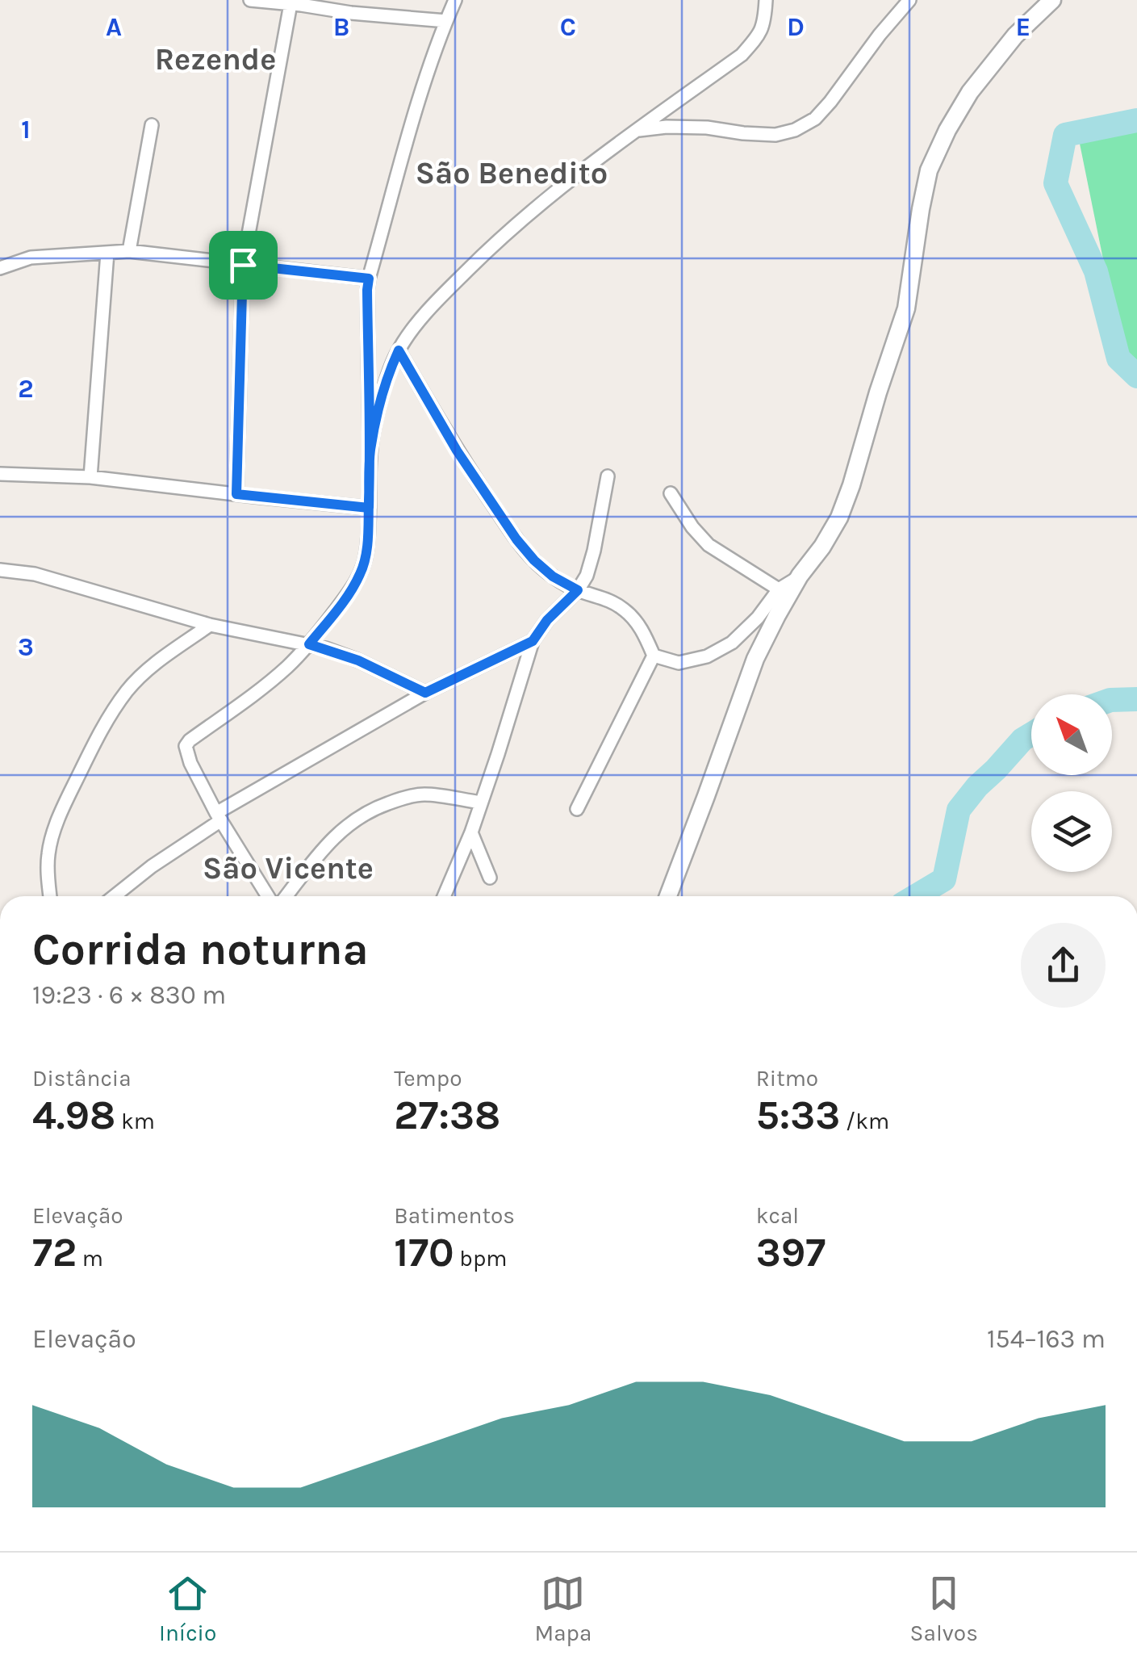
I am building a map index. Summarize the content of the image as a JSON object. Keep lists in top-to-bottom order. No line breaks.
{"districts":["Rezende","São Benedito","São Vicente"],"north":"top left","page":{"heading":["Corrida noturna","19:23 · 6 × 830 m"],"stats":[["Distância","4.98 km"],["Tempo","27:38"],["Ritmo","5:33 /km"],["Elevação","72 m"],["Batimentos","170 bpm"],["kcal","397"]],"chart":["Elevação","154–163 m"],"tabs":["Início","Mapa","Salvos"]},"grid":{"columns":["A","B","C","D","E"],"rows":["1","2","3"]}}
